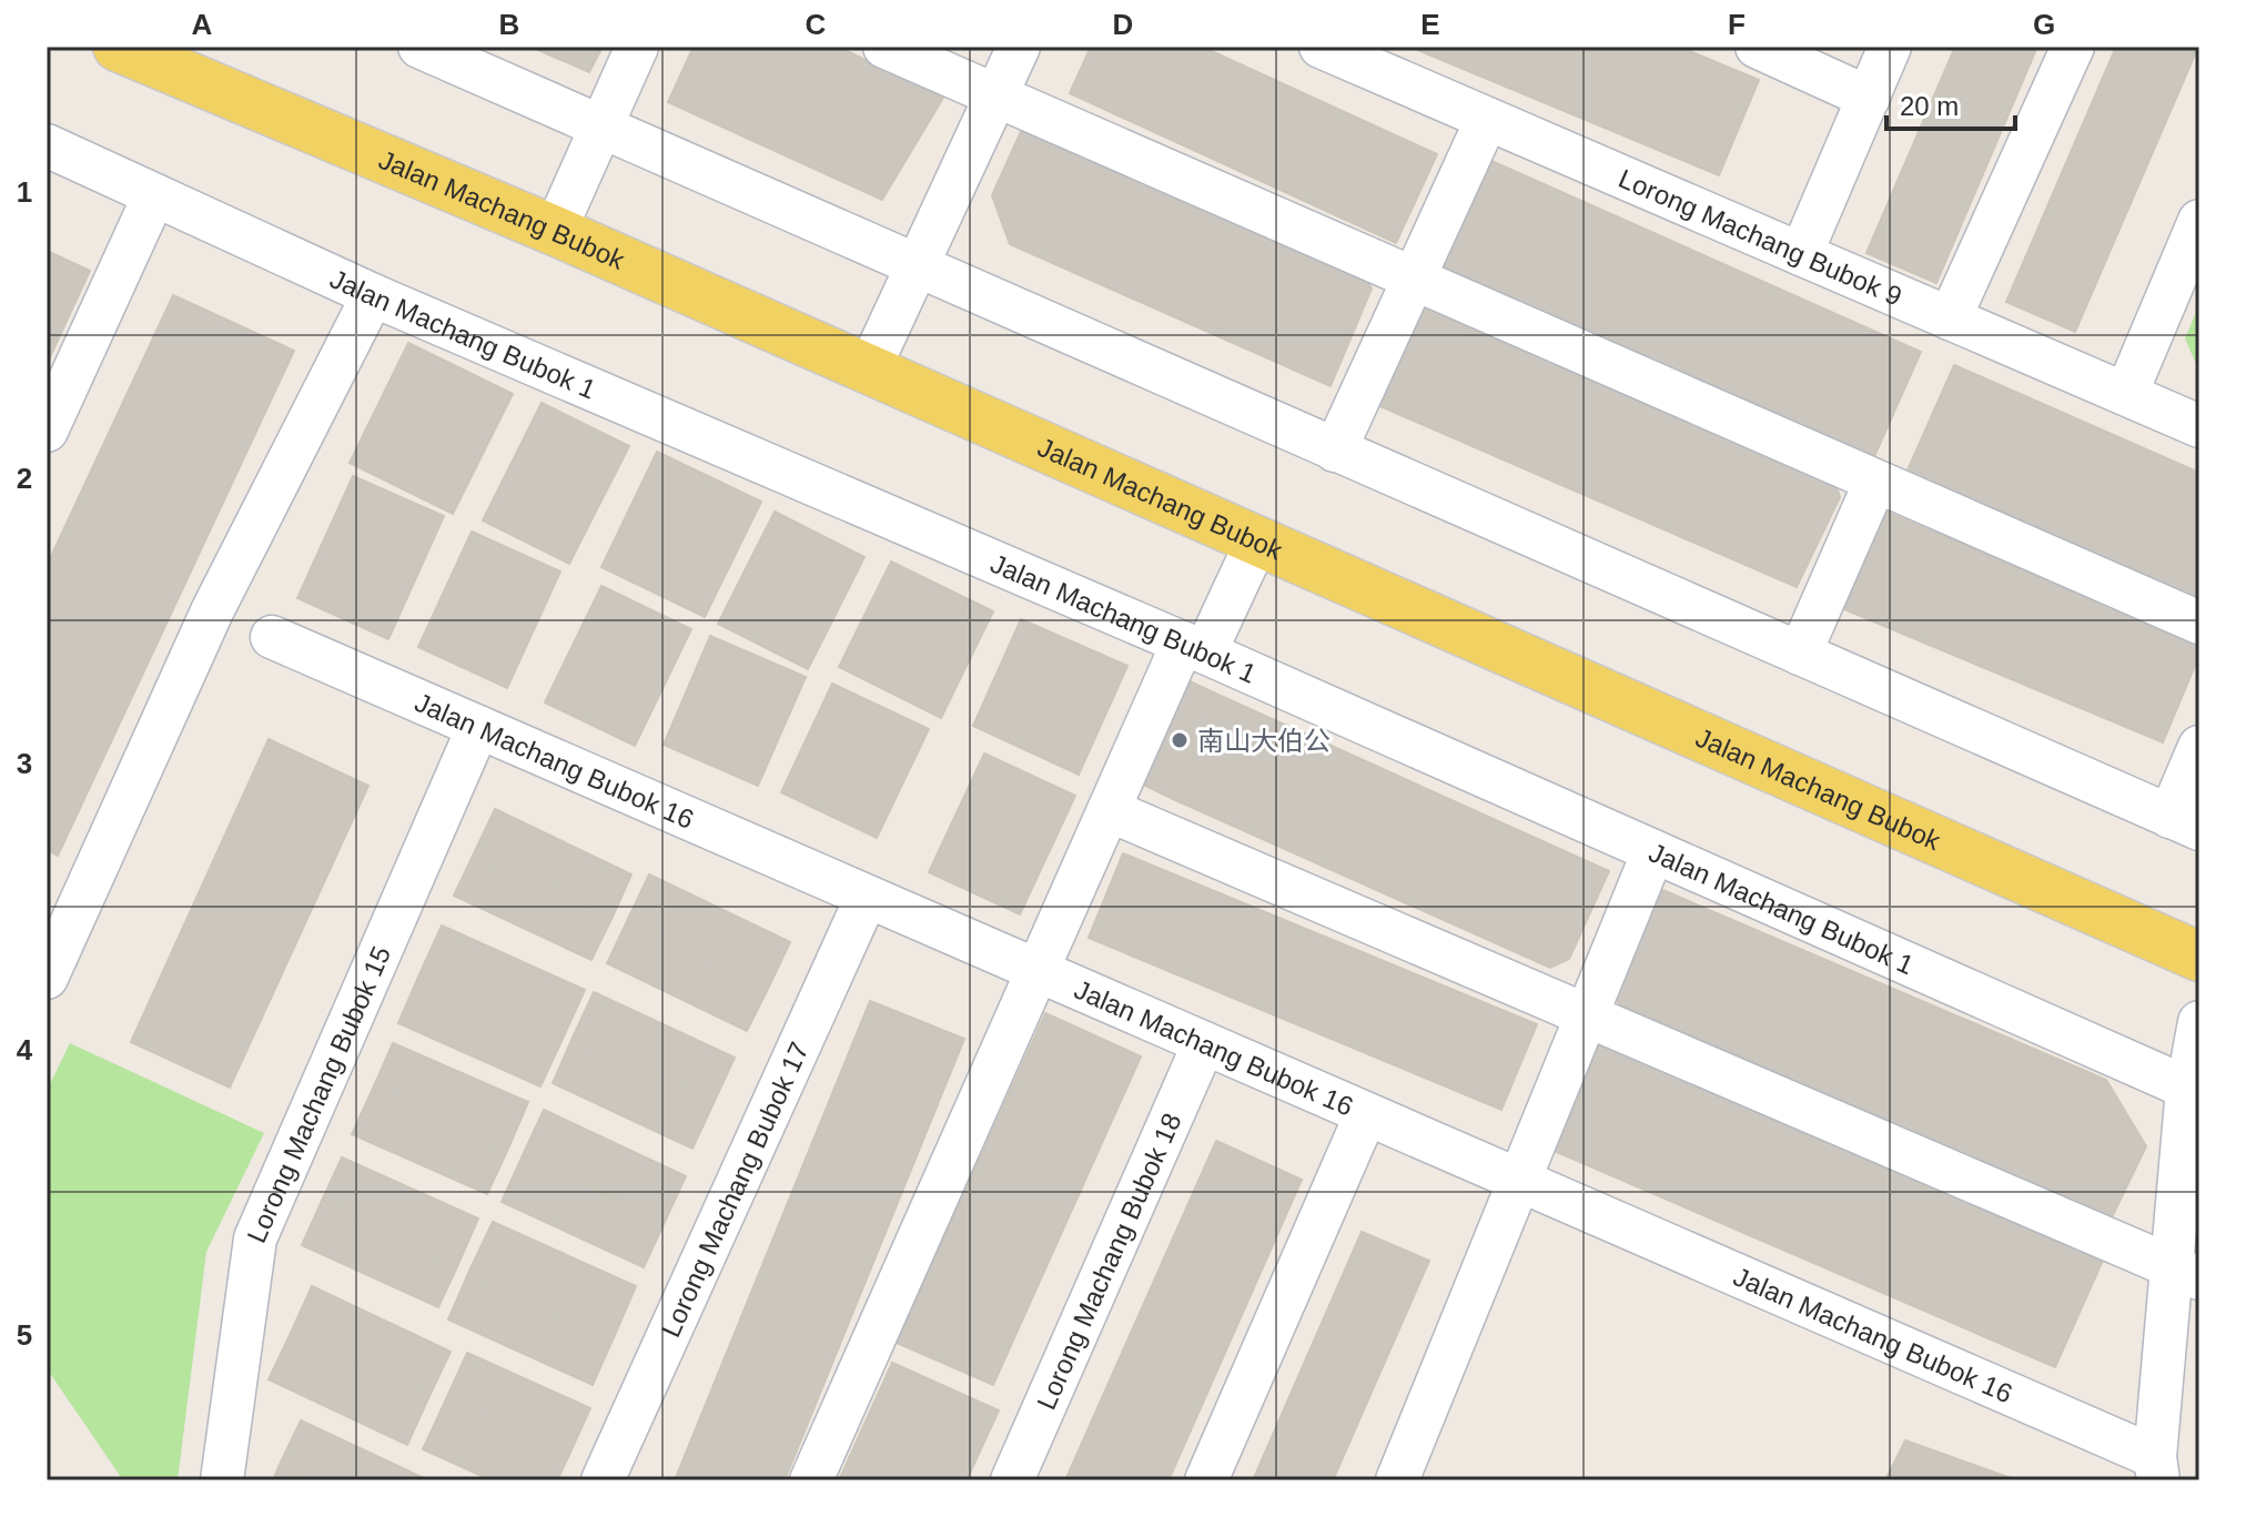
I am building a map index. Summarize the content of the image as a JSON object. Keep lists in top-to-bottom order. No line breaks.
{"streets":{"main road":["Jalan Machang Bubok"],"street":["Lorong Machang Bubok 9","Jalan Machang Bubok 1","Jalan Machang Bubok 16","Lorong Machang Bubok 15","Lorong Machang Bubok 17","Lorong Machang Bubok 18"]},"crossings":[["Jalan Machang Bubok 16","Lorong Machang Bubok 15"],["Jalan Machang Bubok 16","Lorong Machang Bubok 17"],["Jalan Machang Bubok 16","Lorong Machang Bubok 18"]],"places":["南山大伯公"],"scale_bar":"20 m","grid":{"columns":["A","B","C","D","E","F","G"],"rows":["1","2","3","4","5"]}}
